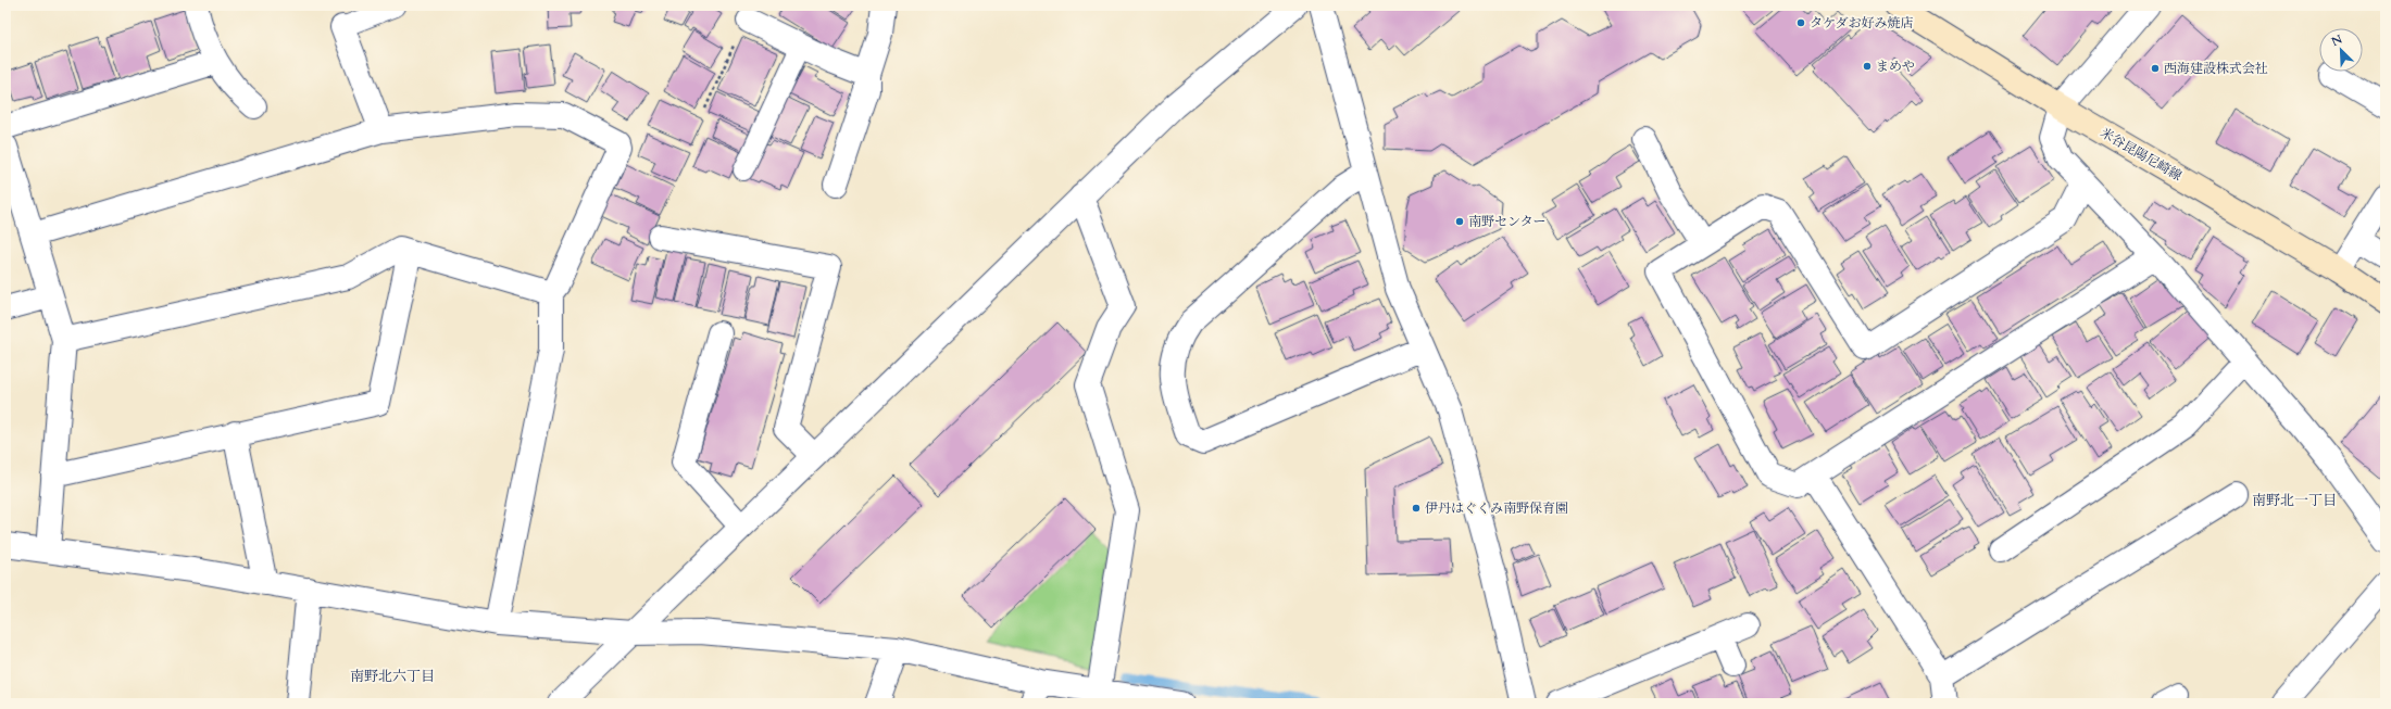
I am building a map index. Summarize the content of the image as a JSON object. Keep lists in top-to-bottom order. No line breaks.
{"streets":{"main road":["米谷昆陽尼崎線"]},"districts":["南野北一丁目","南野北六丁目"],"places":["タケダお好み焼店","まめや","西海建設株式会社","南野センター","伊丹はぐくみ南野保育園"],"north":"top left"}
